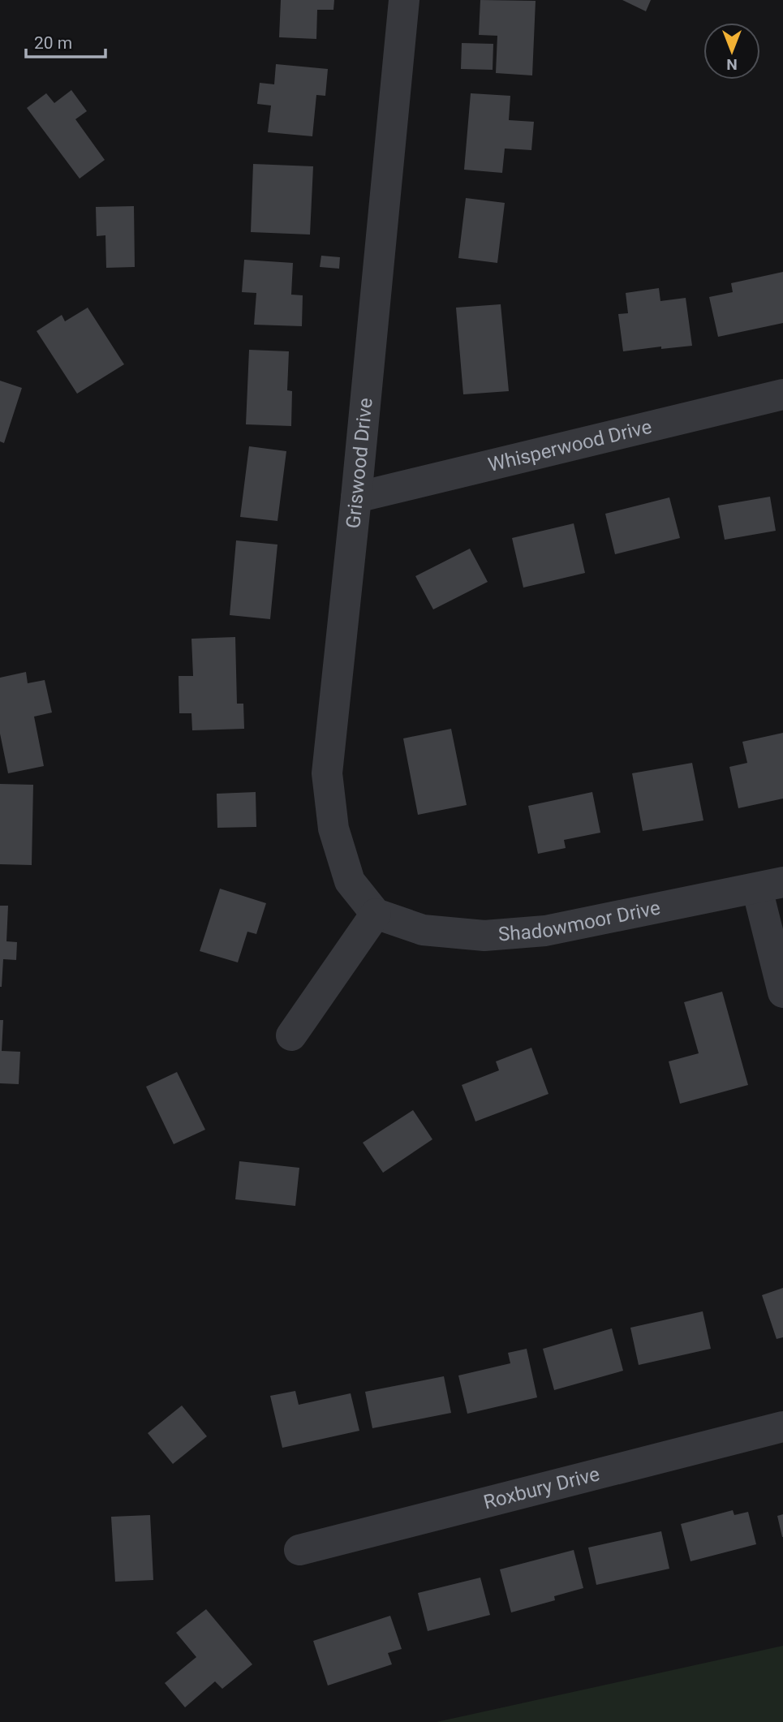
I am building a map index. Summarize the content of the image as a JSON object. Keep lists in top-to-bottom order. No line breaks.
{"streets":{"street":["Whisperwood Drive","Griswood Drive","Shadowmoor Drive","Roxbury Drive"]},"crossings":[["Whisperwood Drive","Griswood Drive"],["Griswood Drive","Shadowmoor Drive"]],"scale_bar":"20 m","north":"bottom"}
